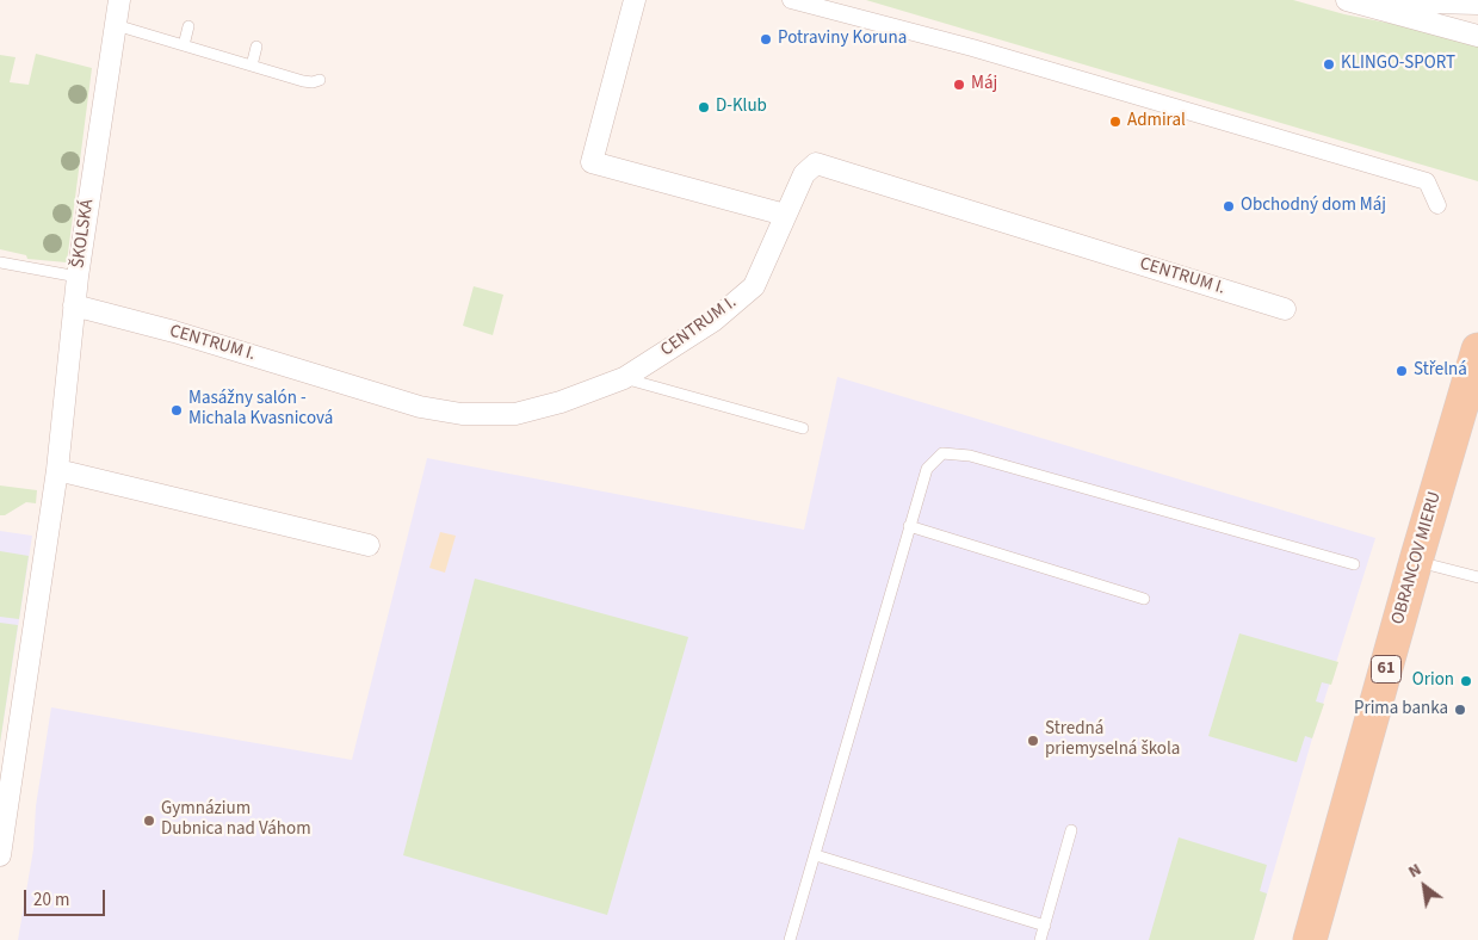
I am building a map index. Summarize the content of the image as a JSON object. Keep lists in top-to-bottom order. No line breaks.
{"streets":{"main road":["OBRANCOV MIERU","61"],"street":["ŠKOLSKÁ","CENTRUM I."]},"crossings":[["ŠKOLSKÁ","CENTRUM I."]],"places":["Potraviny Koruna","KLINGO-SPORT","Máj","D-Klub","Admiral","Obchodný dom Máj","Střelná","Masážny salón - Michala Kvasnicová","Orion","Prima banka","Stredná priemyselná škola","Gymnázium Dubnica nad Váhom"],"scale_bar":"20 m","north":"top left"}
